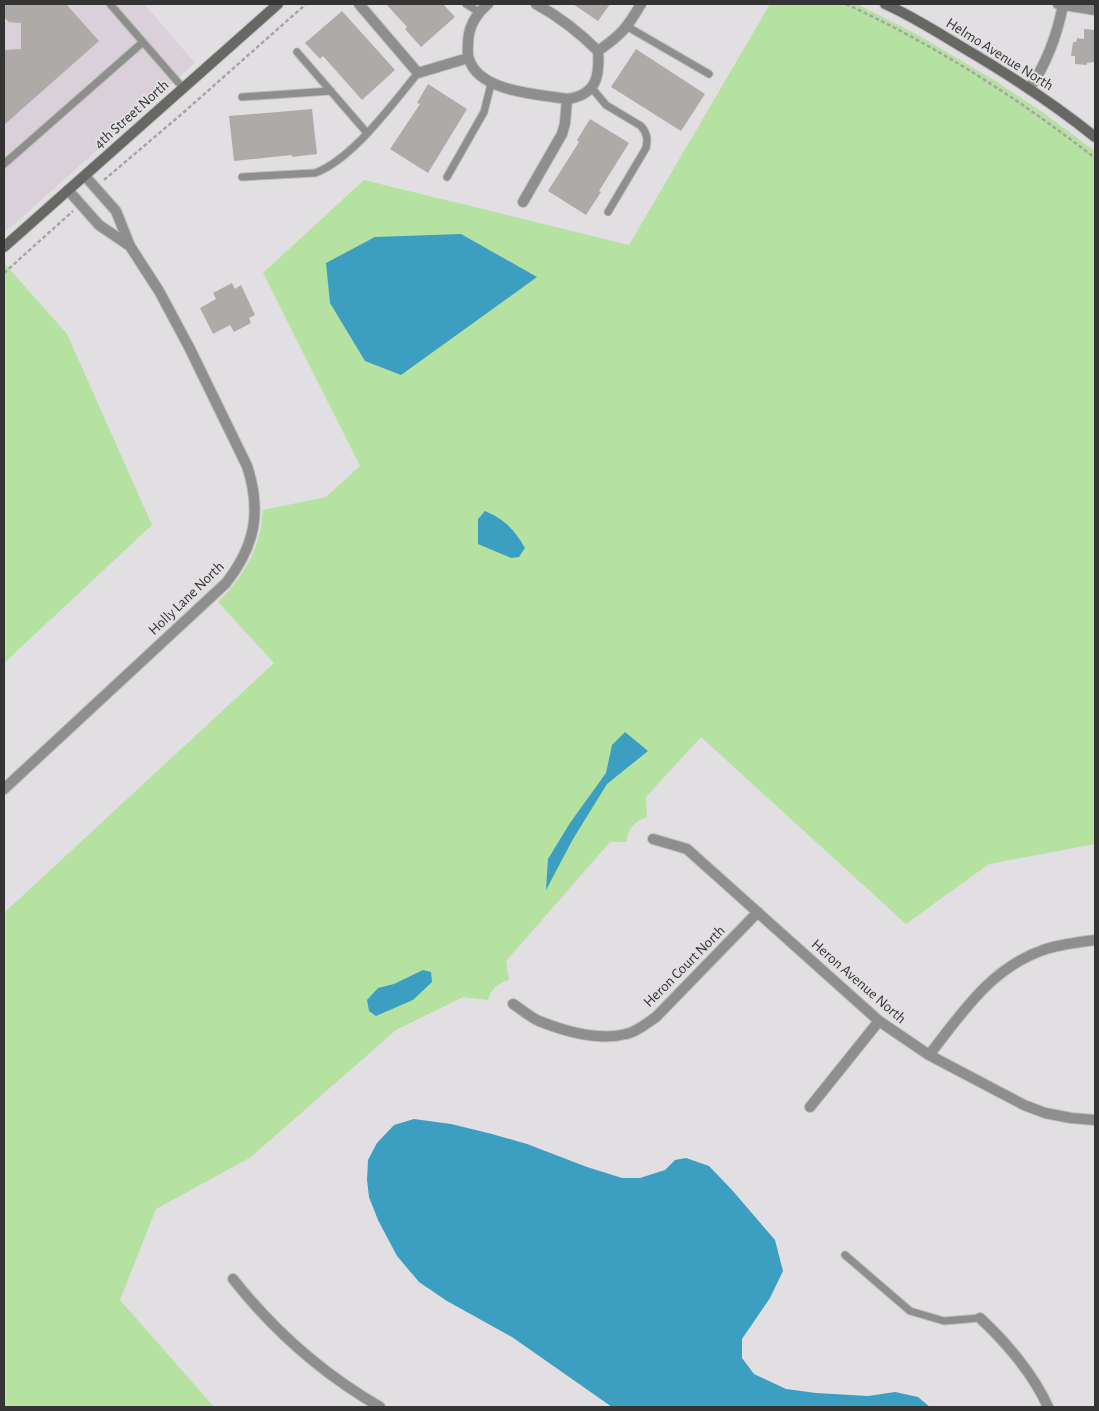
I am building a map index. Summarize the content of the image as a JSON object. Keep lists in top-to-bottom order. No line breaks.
{"streets":{"street":["Helmo Avenue North","4th Street North","Holly Lane North","Heron Court North","Heron Avenue North"]},"crossings":[["4th Street North","Holly Lane North"],["Heron Court North","Heron Avenue North"]]}
